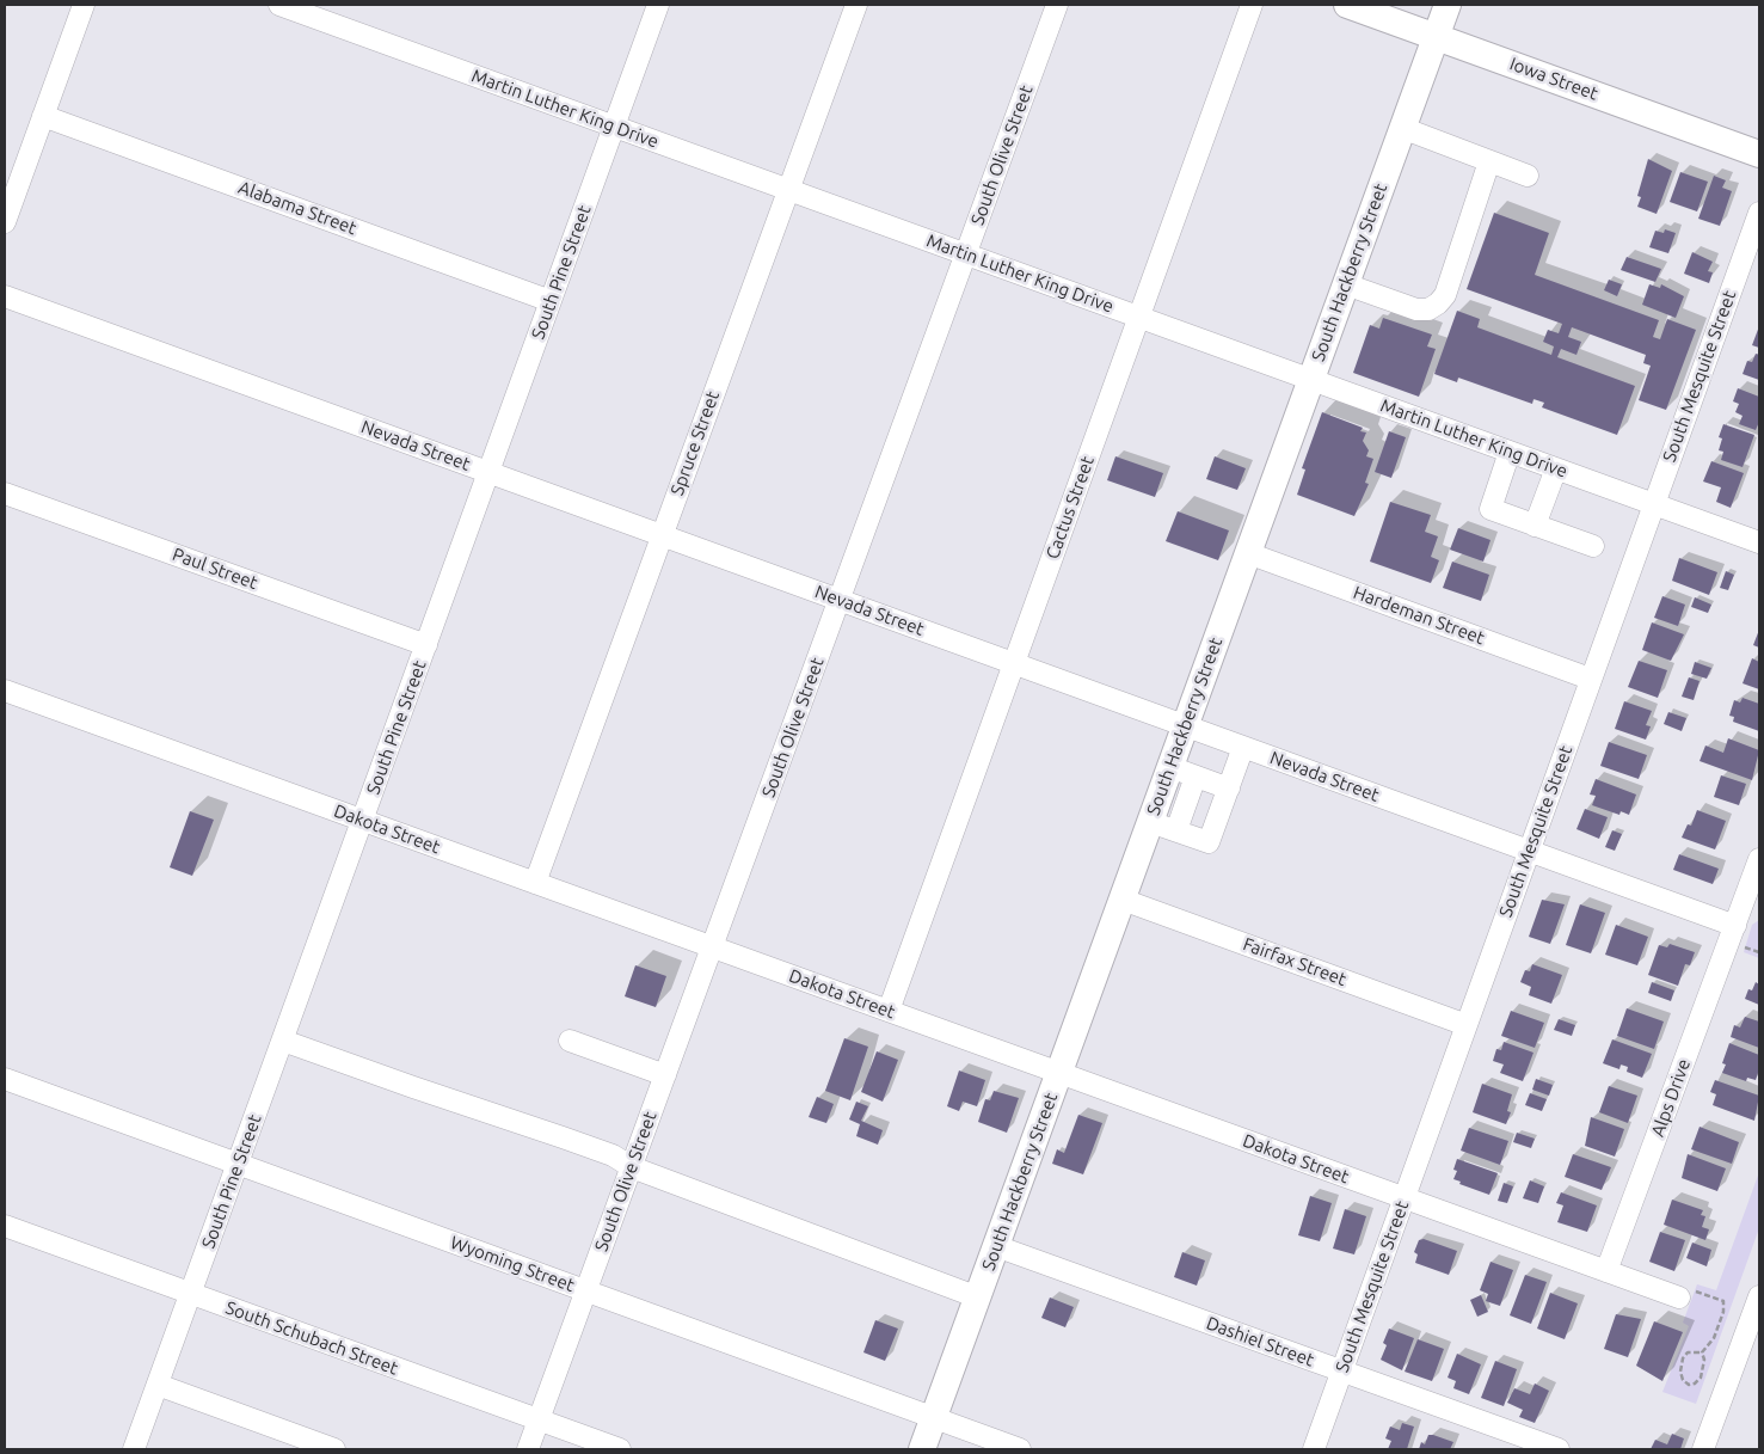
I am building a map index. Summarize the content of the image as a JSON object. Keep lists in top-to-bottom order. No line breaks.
{"streets":{"main road":["Iowa Street","South Hackberry Street"],"street":["Martin Luther King Drive","South Olive Street","Alabama Street","South Pine Street","South Mesquite Street","Spruce Street","Nevada Street","Cactus Street","Paul Street","Hardeman Street","Dakota Street","Fairfax Street","Alps Drive","Wyoming Street","South Schubach Street","Dashiel Street"]},"crossings":[["Iowa Street","South Hackberry Street"],["Martin Luther King Drive","South Olive Street"],["Martin Luther King Drive","South Pine Street"],["Martin Luther King Drive","South Hackberry Street"],["Martin Luther King Drive","South Mesquite Street"],["Martin Luther King Drive","Spruce Street"],["Martin Luther King Drive","Cactus Street"],["South Olive Street","Nevada Street"],["South Olive Street","Dakota Street"],["South Olive Street","Wyoming Street"],["South Olive Street","South Schubach Street"],["Alabama Street","South Pine Street"],["South Pine Street","Nevada Street"],["South Pine Street","Paul Street"],["South Pine Street","Dakota Street"],["South Pine Street","Wyoming Street"],["South Pine Street","South Schubach Street"],["South Hackberry Street","Nevada Street"],["South Hackberry Street","Hardeman Street"],["South Hackberry Street","Dakota Street"],["South Hackberry Street","Fairfax Street"],["South Hackberry Street","Wyoming Street"],["South Hackberry Street","Dashiel Street"],["South Mesquite Street","Nevada Street"],["South Mesquite Street","Hardeman Street"],["South Mesquite Street","Dakota Street"],["South Mesquite Street","Fairfax Street"],["South Mesquite Street","Dashiel Street"],["Spruce Street","Nevada Street"],["Spruce Street","Dakota Street"],["Nevada Street","Cactus Street"],["Nevada Street","Alps Drive"],["Cactus Street","Dakota Street"],["Dakota Street","Alps Drive"]]}
